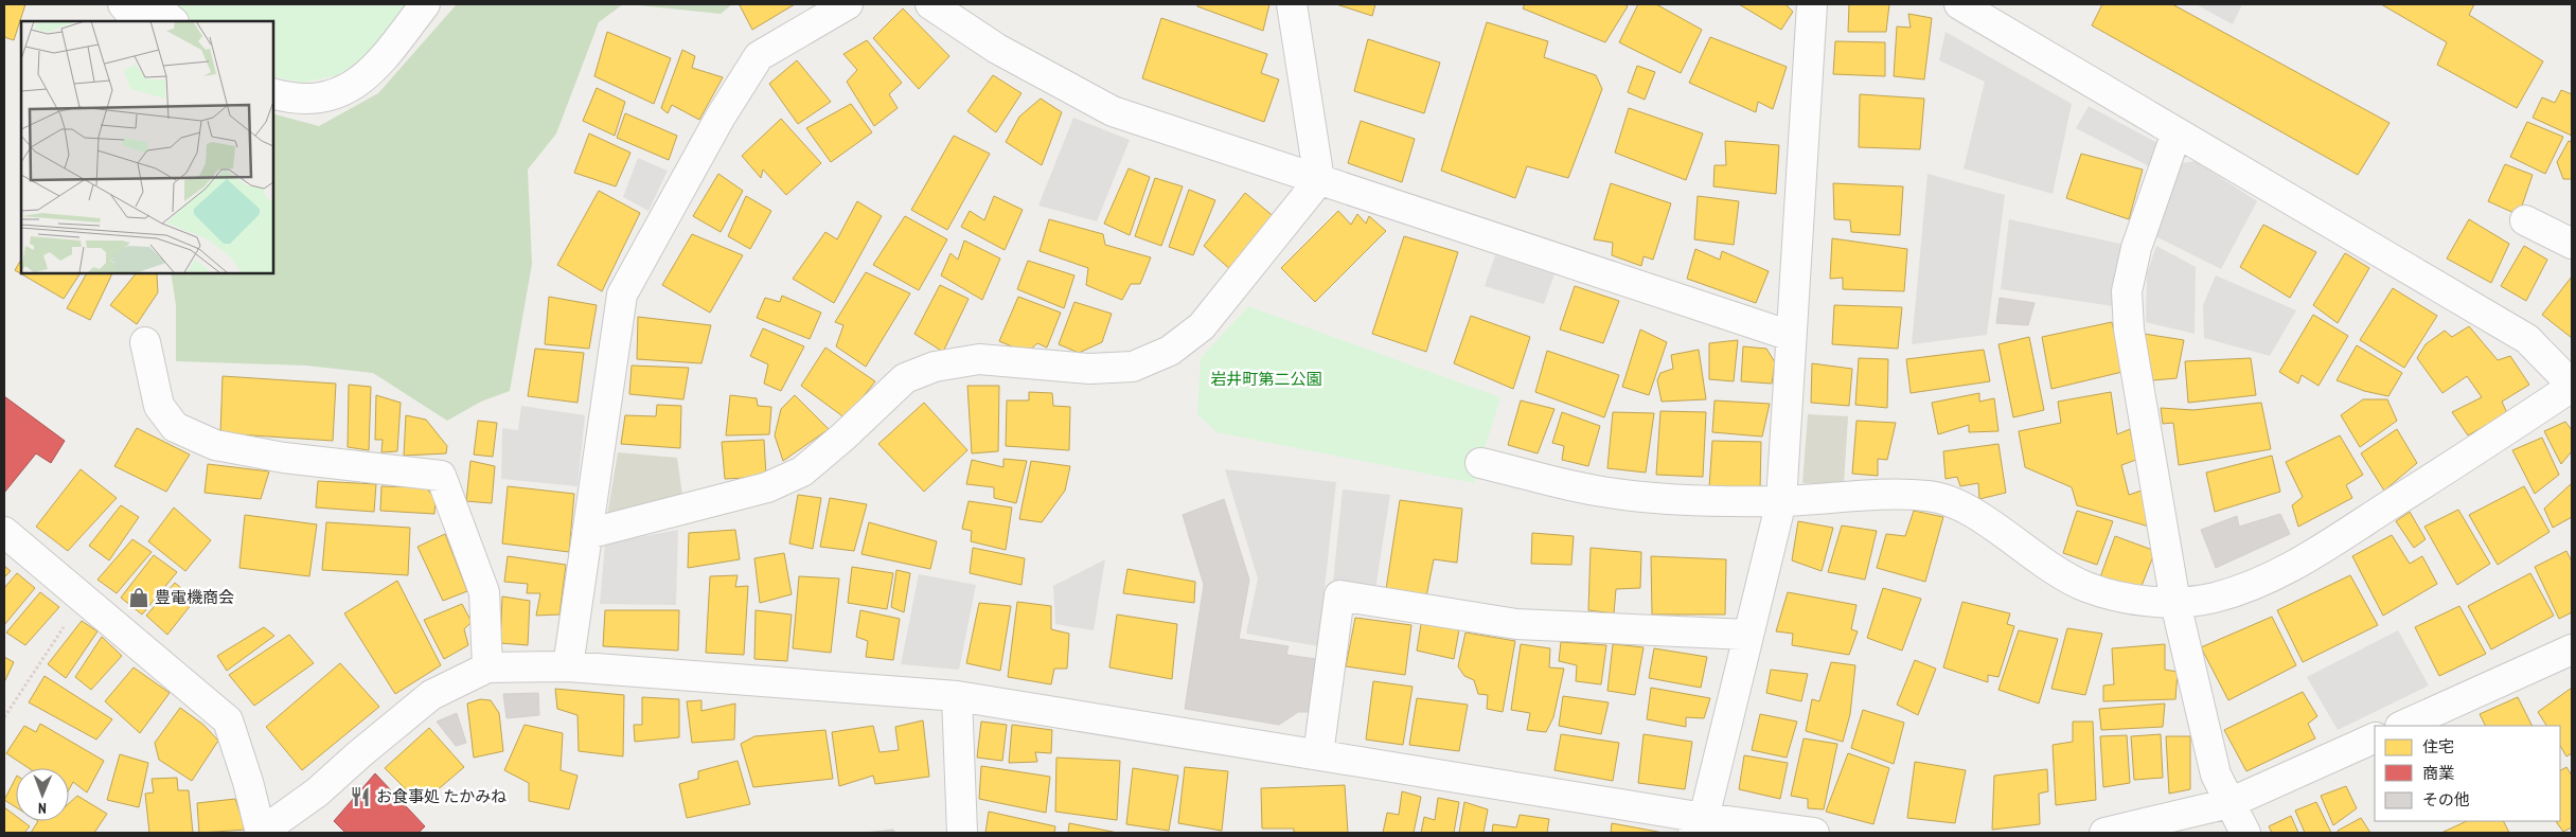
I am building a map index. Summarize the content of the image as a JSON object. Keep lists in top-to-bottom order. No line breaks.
{"parks":["岩井町第二公園"],"places":{"shop":["豊電機商会"],"restaurant":["お食事処 たかみね"]},"legend":["住宅","商業","その他"],"north":"bottom"}
